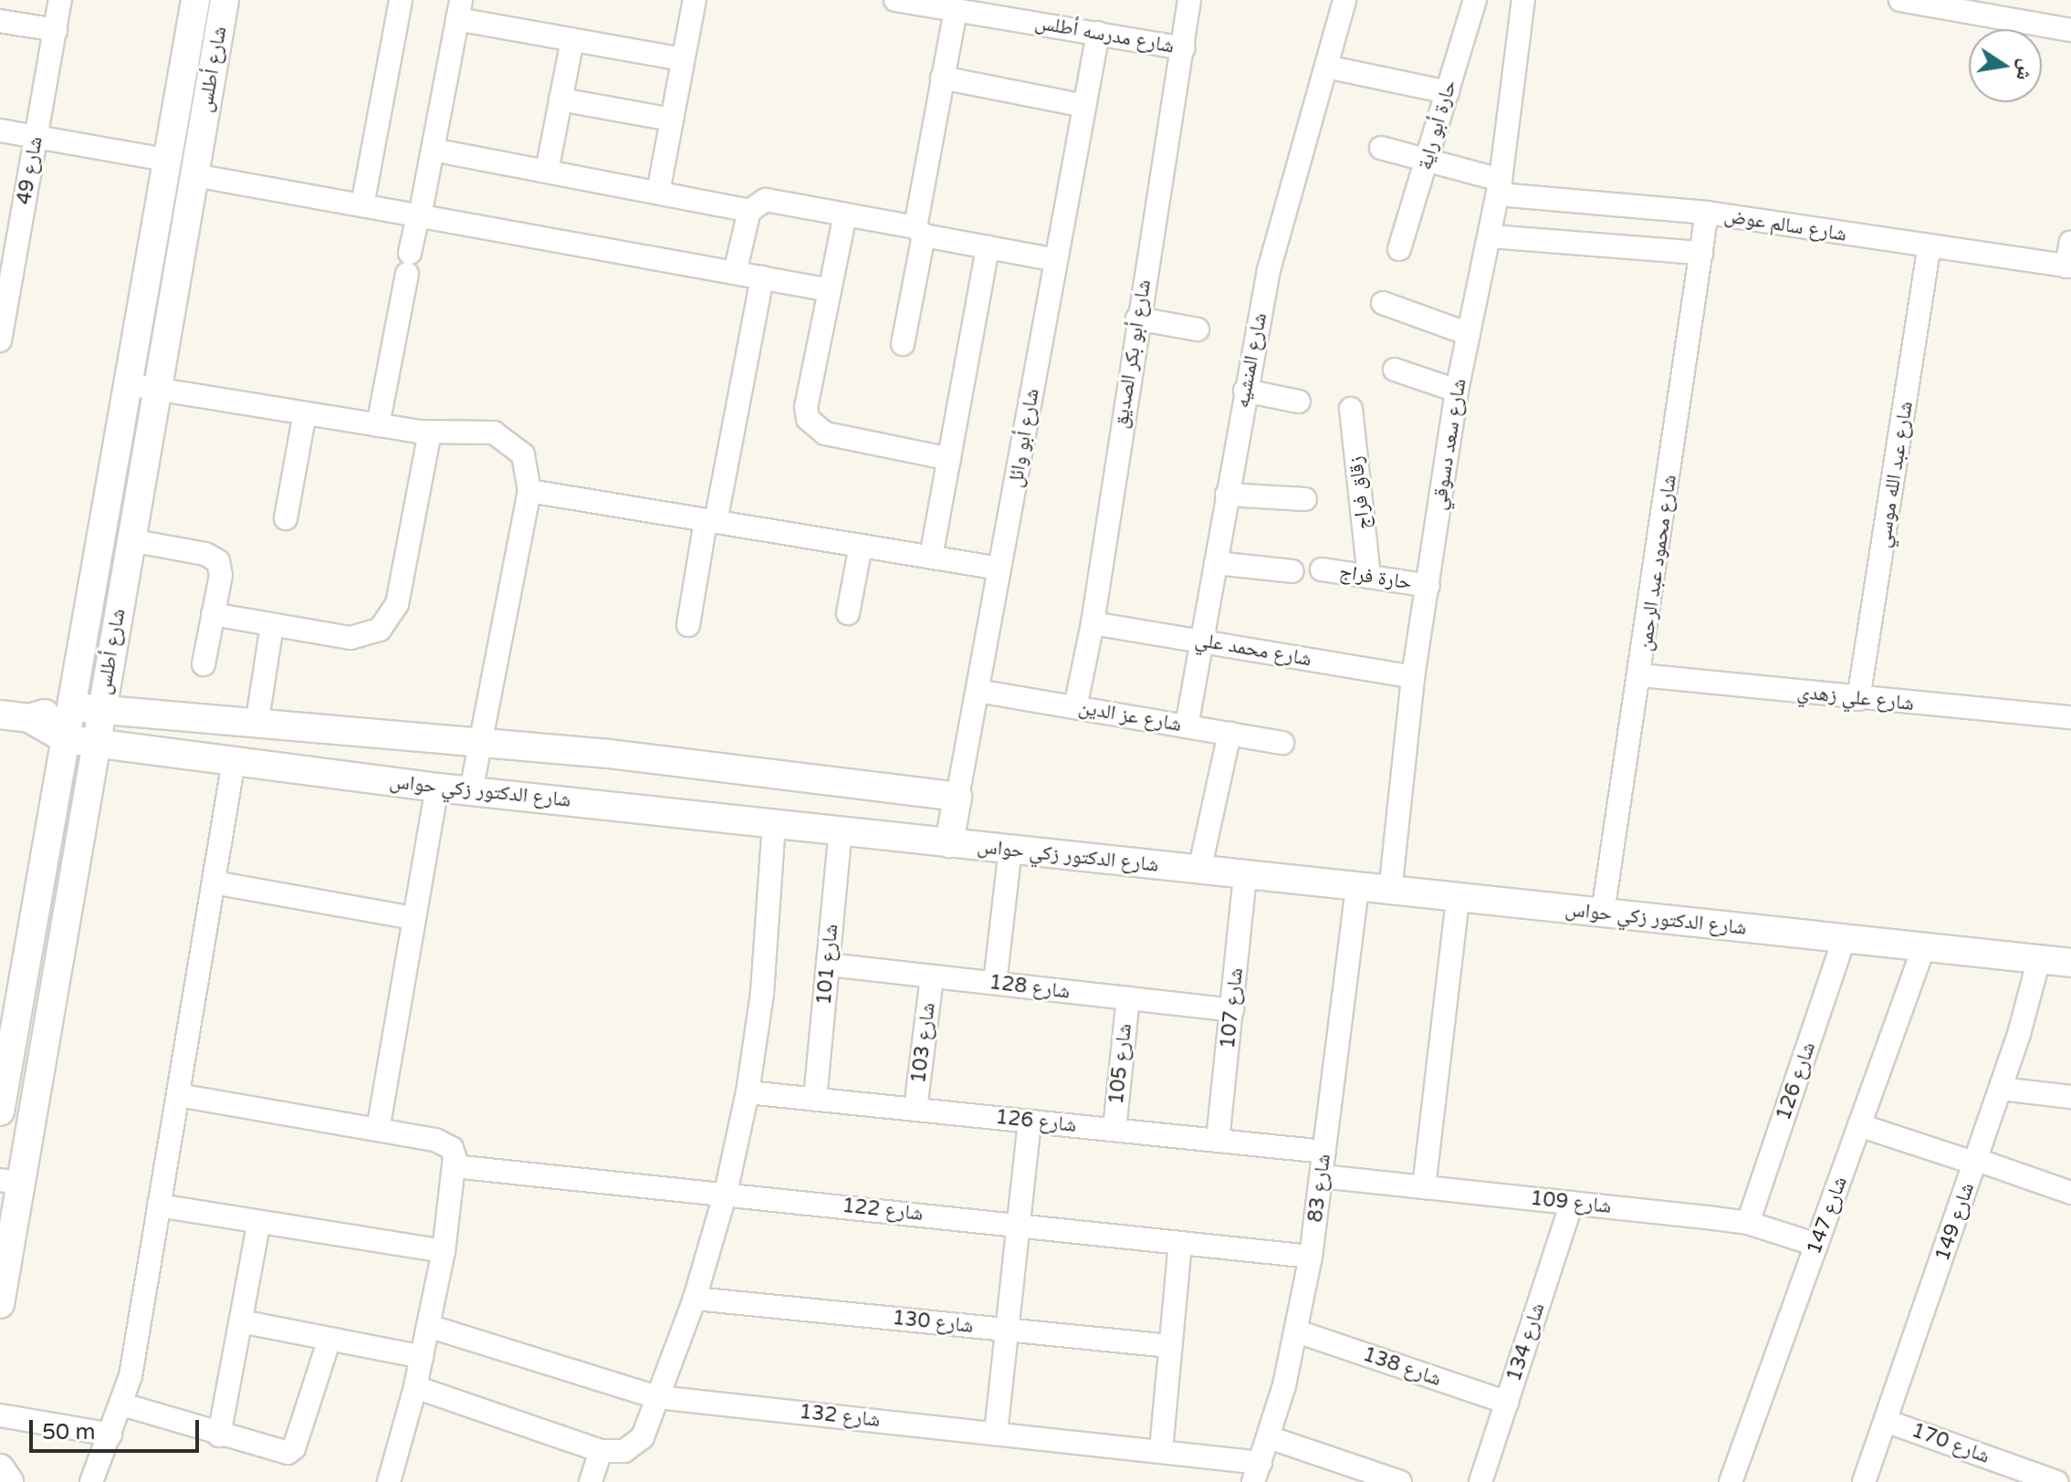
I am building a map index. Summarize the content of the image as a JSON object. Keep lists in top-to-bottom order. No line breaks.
{"streets":{"street":["شارع مدرسه أطلس","شارع أطلس","حارة أبو راية","شارع 49","شارع سالم عوض","شارع أبو بكر الصديق","شارع المنشيه","شارع أبو وائل","شارع سعد دسوقي","شارع عبد الله موسي","زقاق فراج","شارع محمود عبد الرحمن","حارة فراج","شارع محمد علي","شارع علي زهدي","شارع عز الدين","شارع الدكتور زكي حواس","شارع 101","شارع 128","شارع 107","شارع 103","شارع 105","شارع 126","شارع 83","شارع 109","شارع 122","شارع 147","شارع 149","شارع 130","شارع 134","شارع 138","شارع 132","شارع 170"]},"crossings":[["شارع مدرسه أطلس","شارع أبو بكر الصديق"],["شارع مدرسه أطلس","شارع أبو وائل"],["شارع أطلس","شارع الدكتور زكي حواس"],["حارة أبو راية","شارع سالم عوض"],["شارع سالم عوض","شارع سعد دسوقي"],["شارع سالم عوض","شارع عبد الله موسي"],["شارع سالم عوض","شارع محمود عبد الرحمن"],["شارع أبو بكر الصديق","شارع محمد علي"],["شارع أبو بكر الصديق","شارع عز الدين"],["شارع المنشيه","شارع محمد علي"],["شارع المنشيه","شارع عز الدين"],["شارع أبو وائل","شارع عز الدين"],["شارع أبو وائل","شارع الدكتور زكي حواس"],["شارع سعد دسوقي","حارة فراج"],["شارع سعد دسوقي","شارع محمد علي"],["شارع سعد دسوقي","شارع الدكتور زكي حواس"],["شارع عبد الله موسي","شارع علي زهدي"],["زقاق فراج","حارة فراج"],["شارع محمود عبد الرحمن","شارع علي زهدي"],["شارع محمود عبد الرحمن","شارع الدكتور زكي حواس"],["شارع الدكتور زكي حواس","شارع 101"],["شارع الدكتور زكي حواس","شارع 107"],["شارع الدكتور زكي حواس","شارع 126"],["شارع الدكتور زكي حواس","شارع 83"],["شارع الدكتور زكي حواس","شارع 147"],["شارع الدكتور زكي حواس","شارع 149"],["شارع 101","شارع 128"],["شارع 101","شارع 126"],["شارع 128","شارع 107"],["شارع 128","شارع 103"],["شارع 128","شارع 105"],["شارع 107","شارع 126"],["شارع 103","شارع 126"],["شارع 105","شارع 126"],["شارع 126","شارع 83"],["شارع 126","شارع 109"],["شارع 83","شارع 109"],["شارع 83","شارع 122"],["شارع 83","شارع 138"],["شارع 83","شارع 132"],["شارع 109","شارع 147"],["شارع 109","شارع 134"],["شارع 149","شارع 170"],["شارع 134","شارع 138"]],"scale_bar":"50 m","north":"right"}
